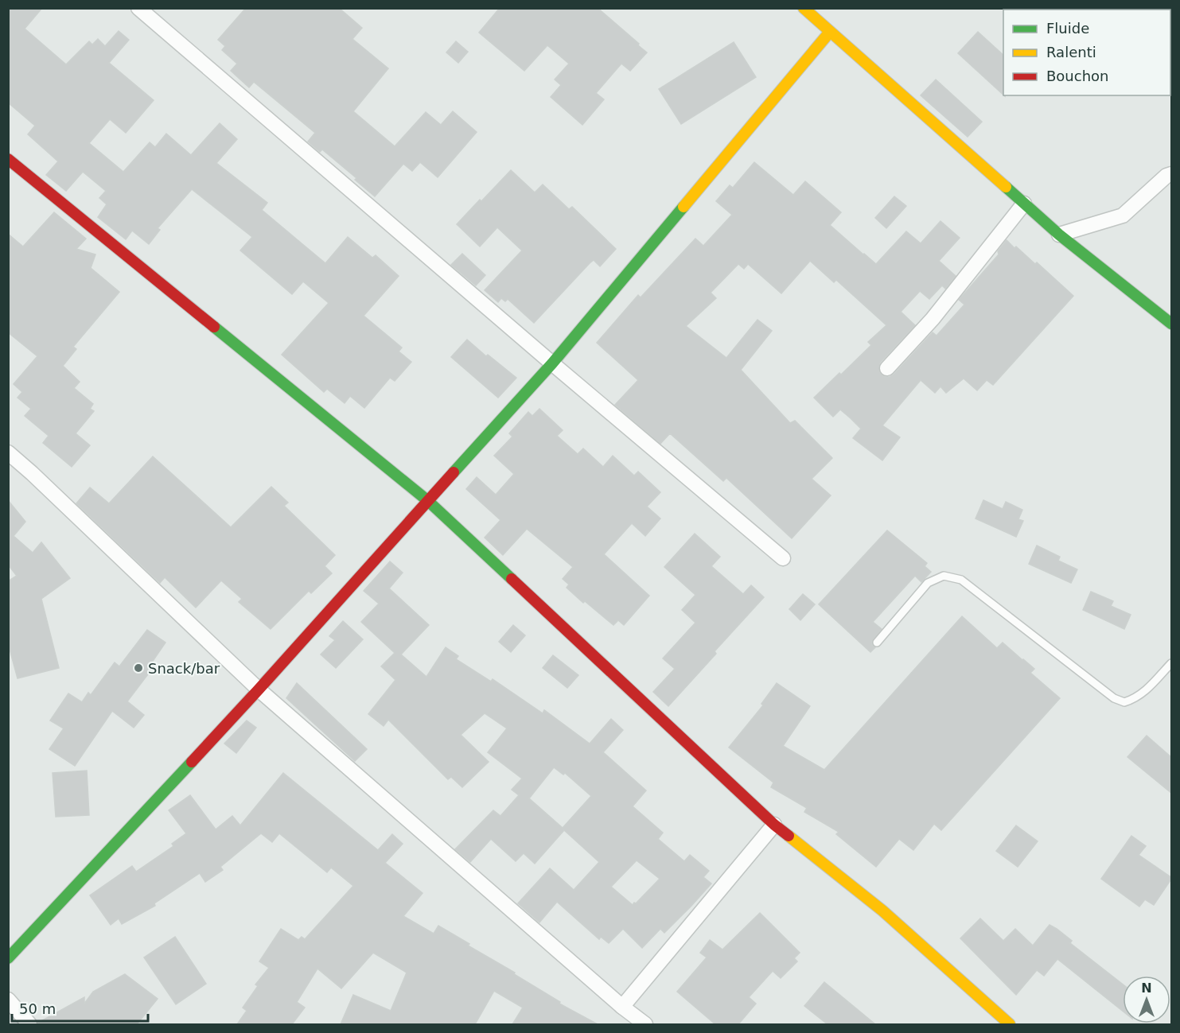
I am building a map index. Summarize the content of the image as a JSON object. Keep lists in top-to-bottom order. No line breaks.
{"places":["Snack/bar"],"legend":["Fluide","Ralenti","Bouchon"],"scale_bar":"50 m","north":"top"}
